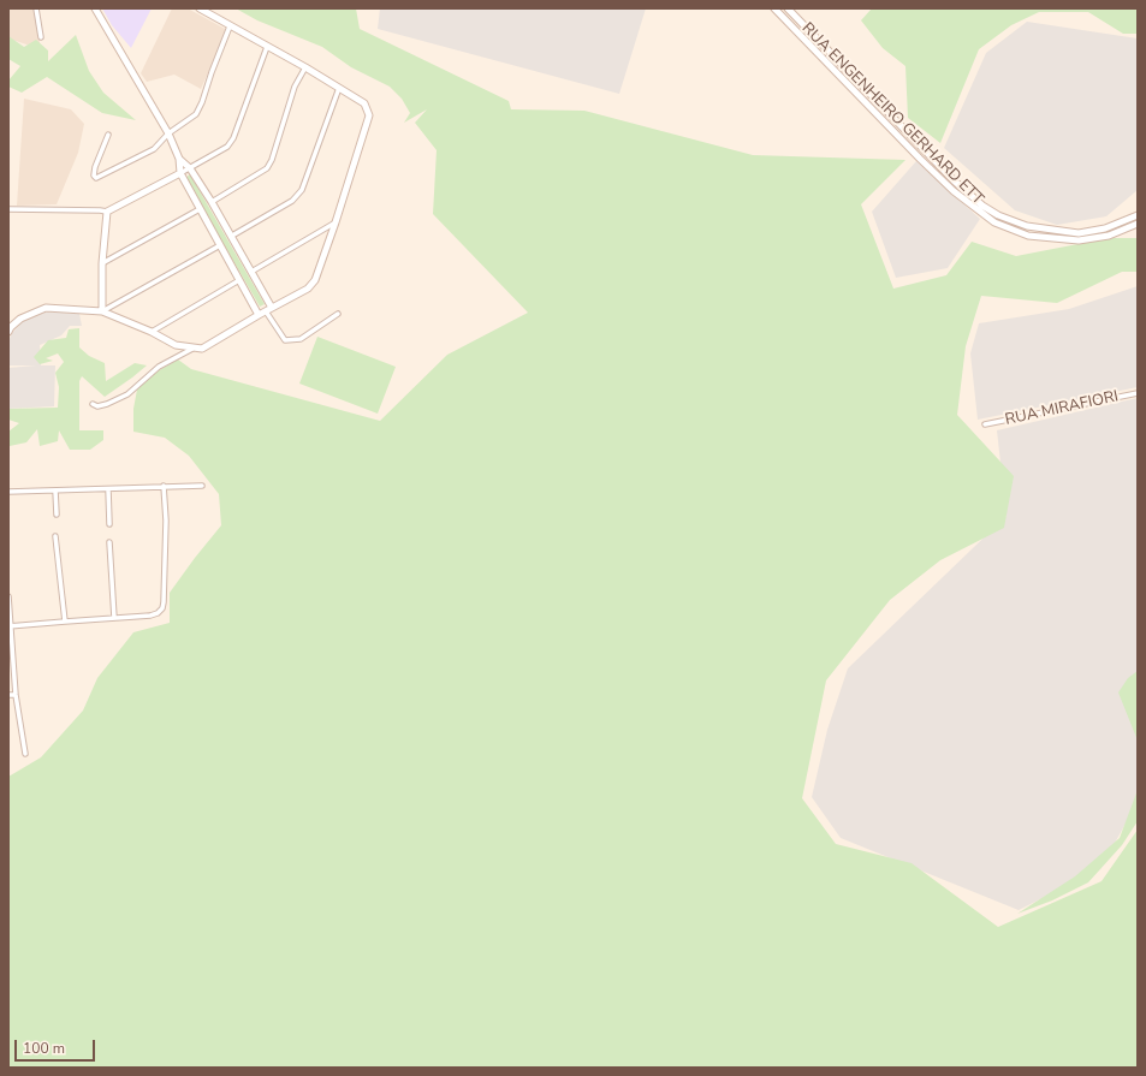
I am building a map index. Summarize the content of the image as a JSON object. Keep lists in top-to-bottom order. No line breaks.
{"streets":{"street":["RUA ENGENHEIRO GERHARD ETT","RUA MIRAFIORI"]},"scale_bar":"100 m"}
